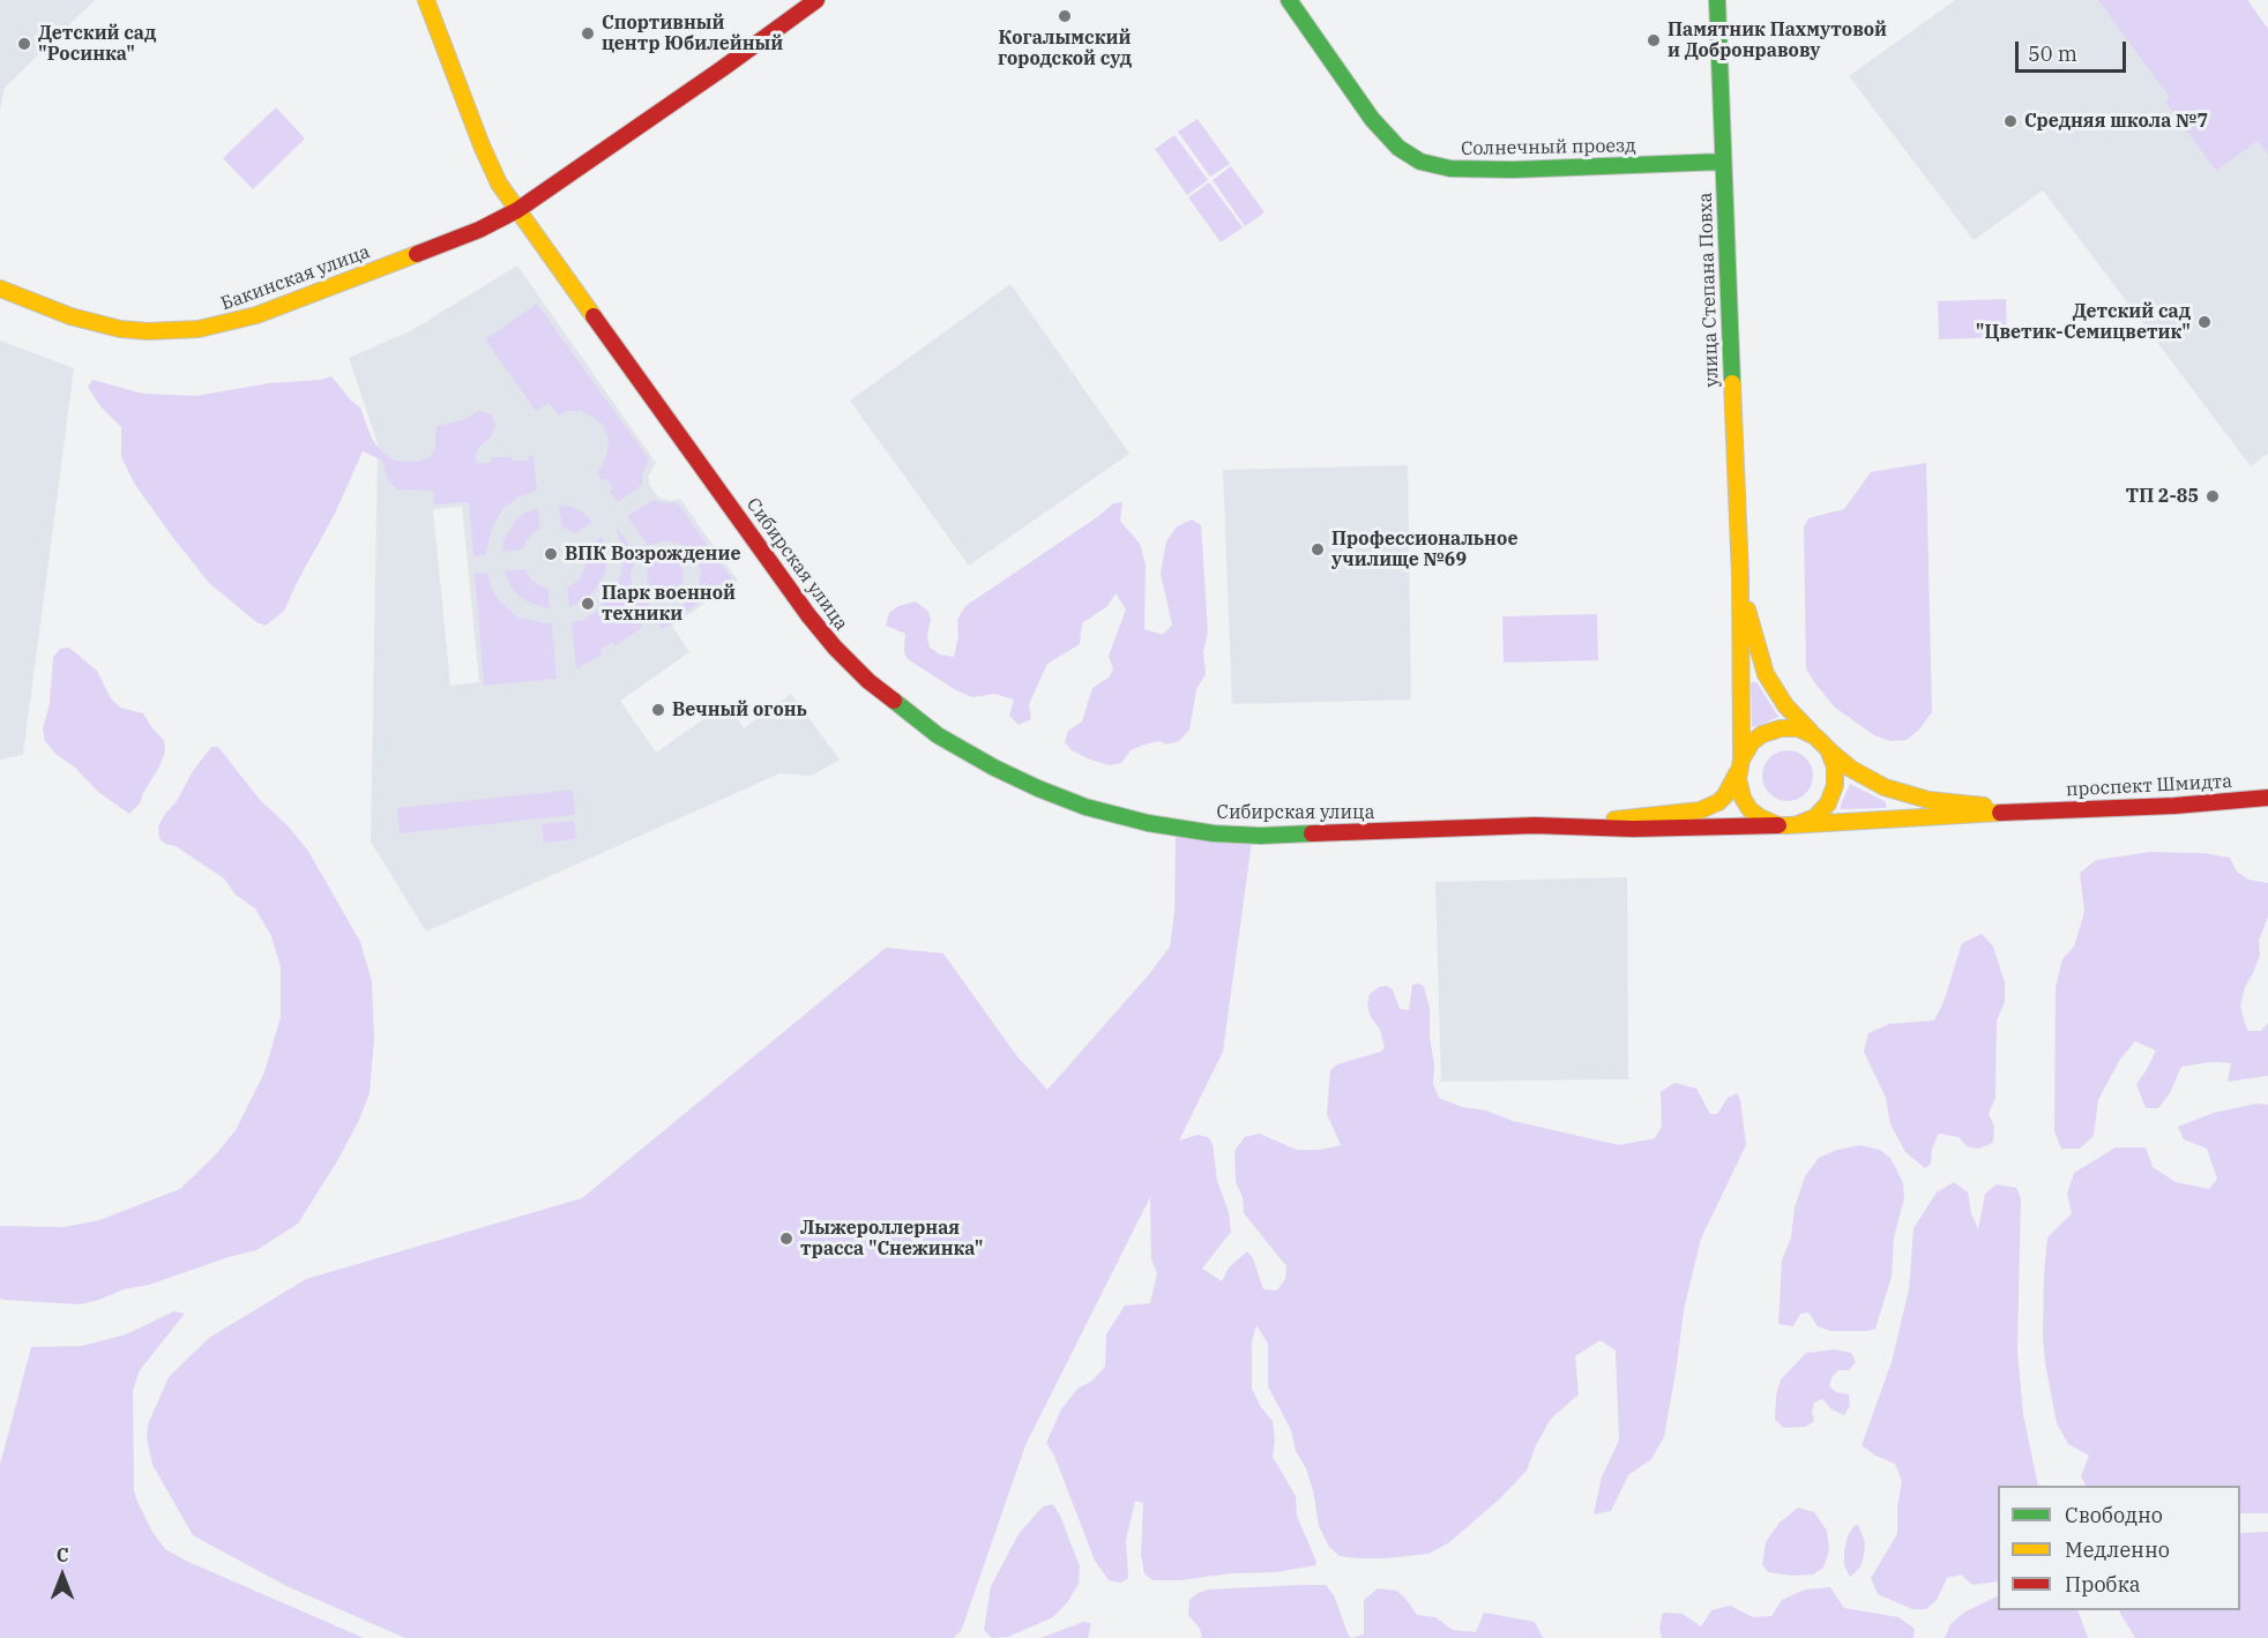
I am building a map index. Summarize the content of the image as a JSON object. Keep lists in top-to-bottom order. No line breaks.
{"streets":{"street":["Солнечный проезд","Бакинская улица","улица Степана Повха","Сибирская улица","проспект Шмидта"]},"crossings":[["Солнечный проезд","улица Степана Повха"],["Бакинская улица","Сибирская улица"],["улица Степана Повха","Сибирская улица"],["улица Степана Повха","проспект Шмидта"],["Сибирская улица","проспект Шмидта"]],"places":["Когалымский городской суд","Спортивный центр Юбилейный","Памятник Пахмутовой и Добронравову","Детский сад \"Росинка\"","Средняя школа №7","Детский сад \"Цветик-Семицветик\"","ТП 2-85","Профессиональное училище №69","ВПК Возрождение","Парк военной техники","Вечный огонь","Лыжероллерная трасса \"Снежинка\""],"legend":["Свободно","Медленно","Пробка"],"scale_bar":"50 m","north":"top"}
